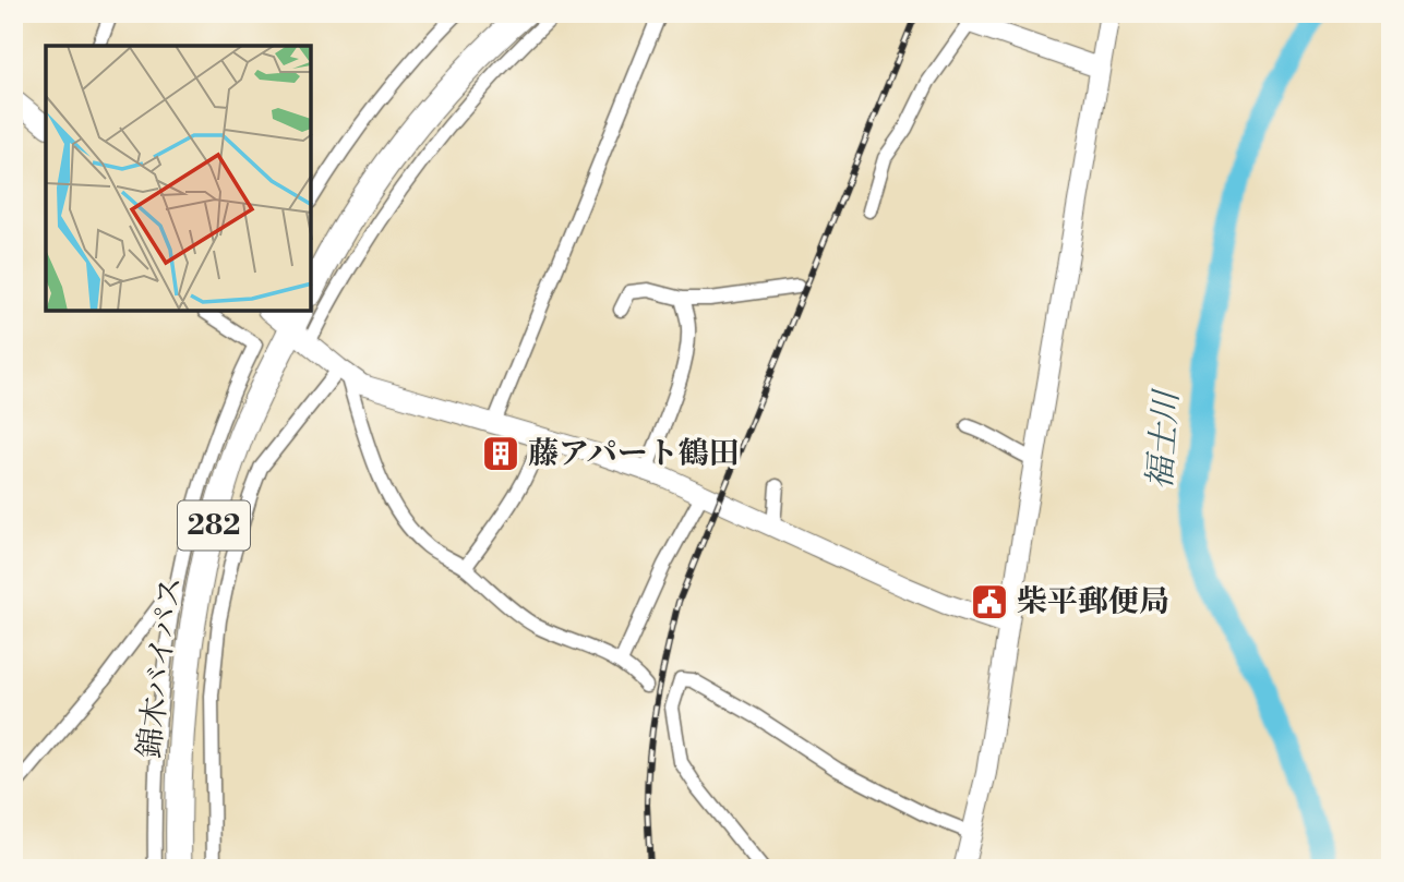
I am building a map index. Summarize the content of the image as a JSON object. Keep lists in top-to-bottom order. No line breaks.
{"streets":{"highway":["282","錦木バイパス"]},"water":["福士川"],"places":{"building":["藤アパート鶴田"],"public building":["柴平郵便局"]}}
